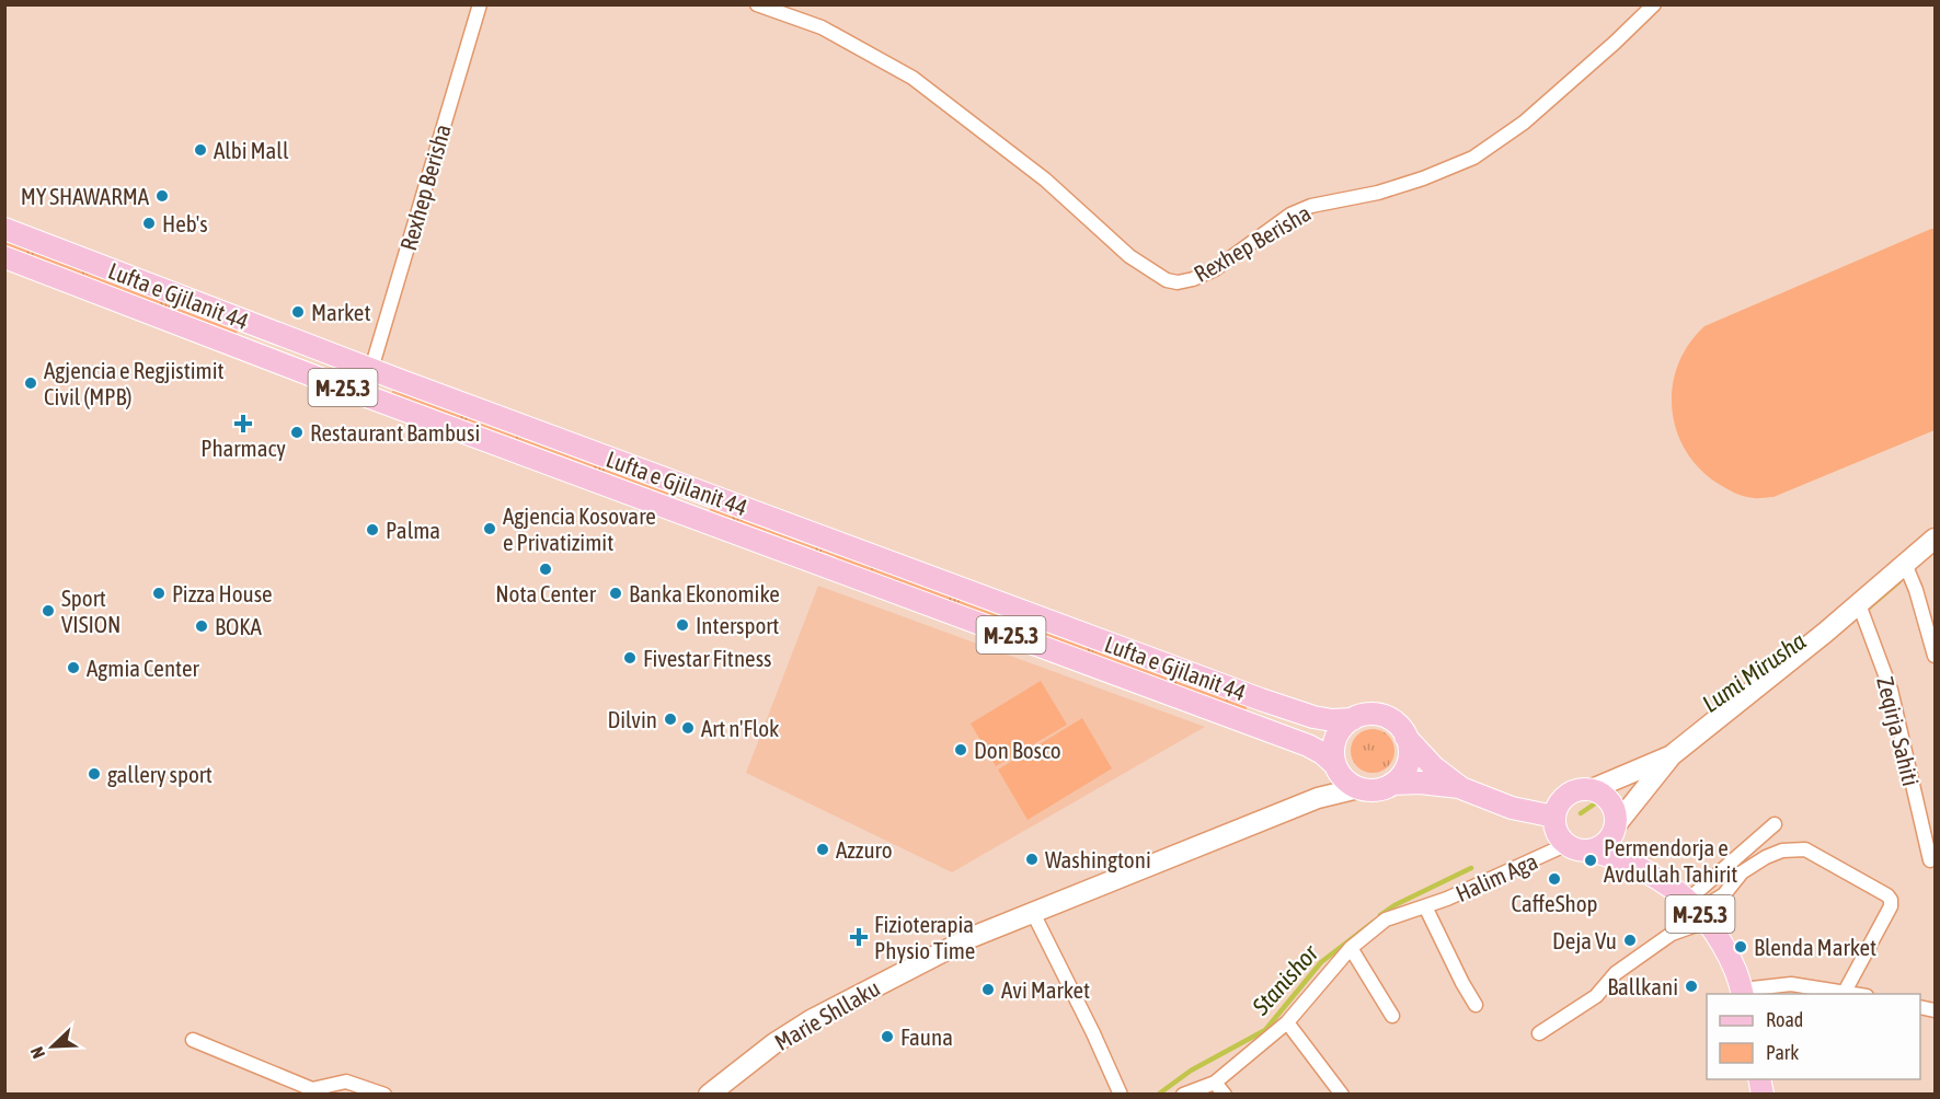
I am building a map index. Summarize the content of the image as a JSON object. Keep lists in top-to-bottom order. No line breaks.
{"streets":{"main road":["Lufta e Gjilanit 44","M-25.3"],"street":["Rexhep Berisha","Zeqirja Sahiti","Halim Aga","Marie Shllaku"]},"crossings":[["Rexhep Berisha","Lufta e Gjilanit 44"],["Lufta e Gjilanit 44","M-25.3"],["Lufta e Gjilanit 44","Marie Shllaku"],["M-25.3","Halim Aga"],["M-25.3","Marie Shllaku"]],"water":["Lumi Mirusha","Stanishor"],"places":{"other":["Albi Mall","MY SHAWARMA","Heb's","Market","Agjencia e Regjistimit Civil (MPB)","Restaurant Bambusi","Agjencia Kosovare e Privatizimit","Palma","Nota Center","Pizza House","Banka Ekonomike","Sport VISION","Intersport","BOKA","Fivestar Fitness","Agmia Center","Dilvin","Art n'Flok","Don Bosco","gallery sport","Azzuro","Washingtoni","Permendorja e Avdullah Tahirit","CaffeShop","Deja Vu","Blenda Market","Ballkani","Avi Market","Fauna"],"health":["Pharmacy","Fizioterapia Physio Time"]},"legend":["Road","Park"],"north":"bottom left"}
